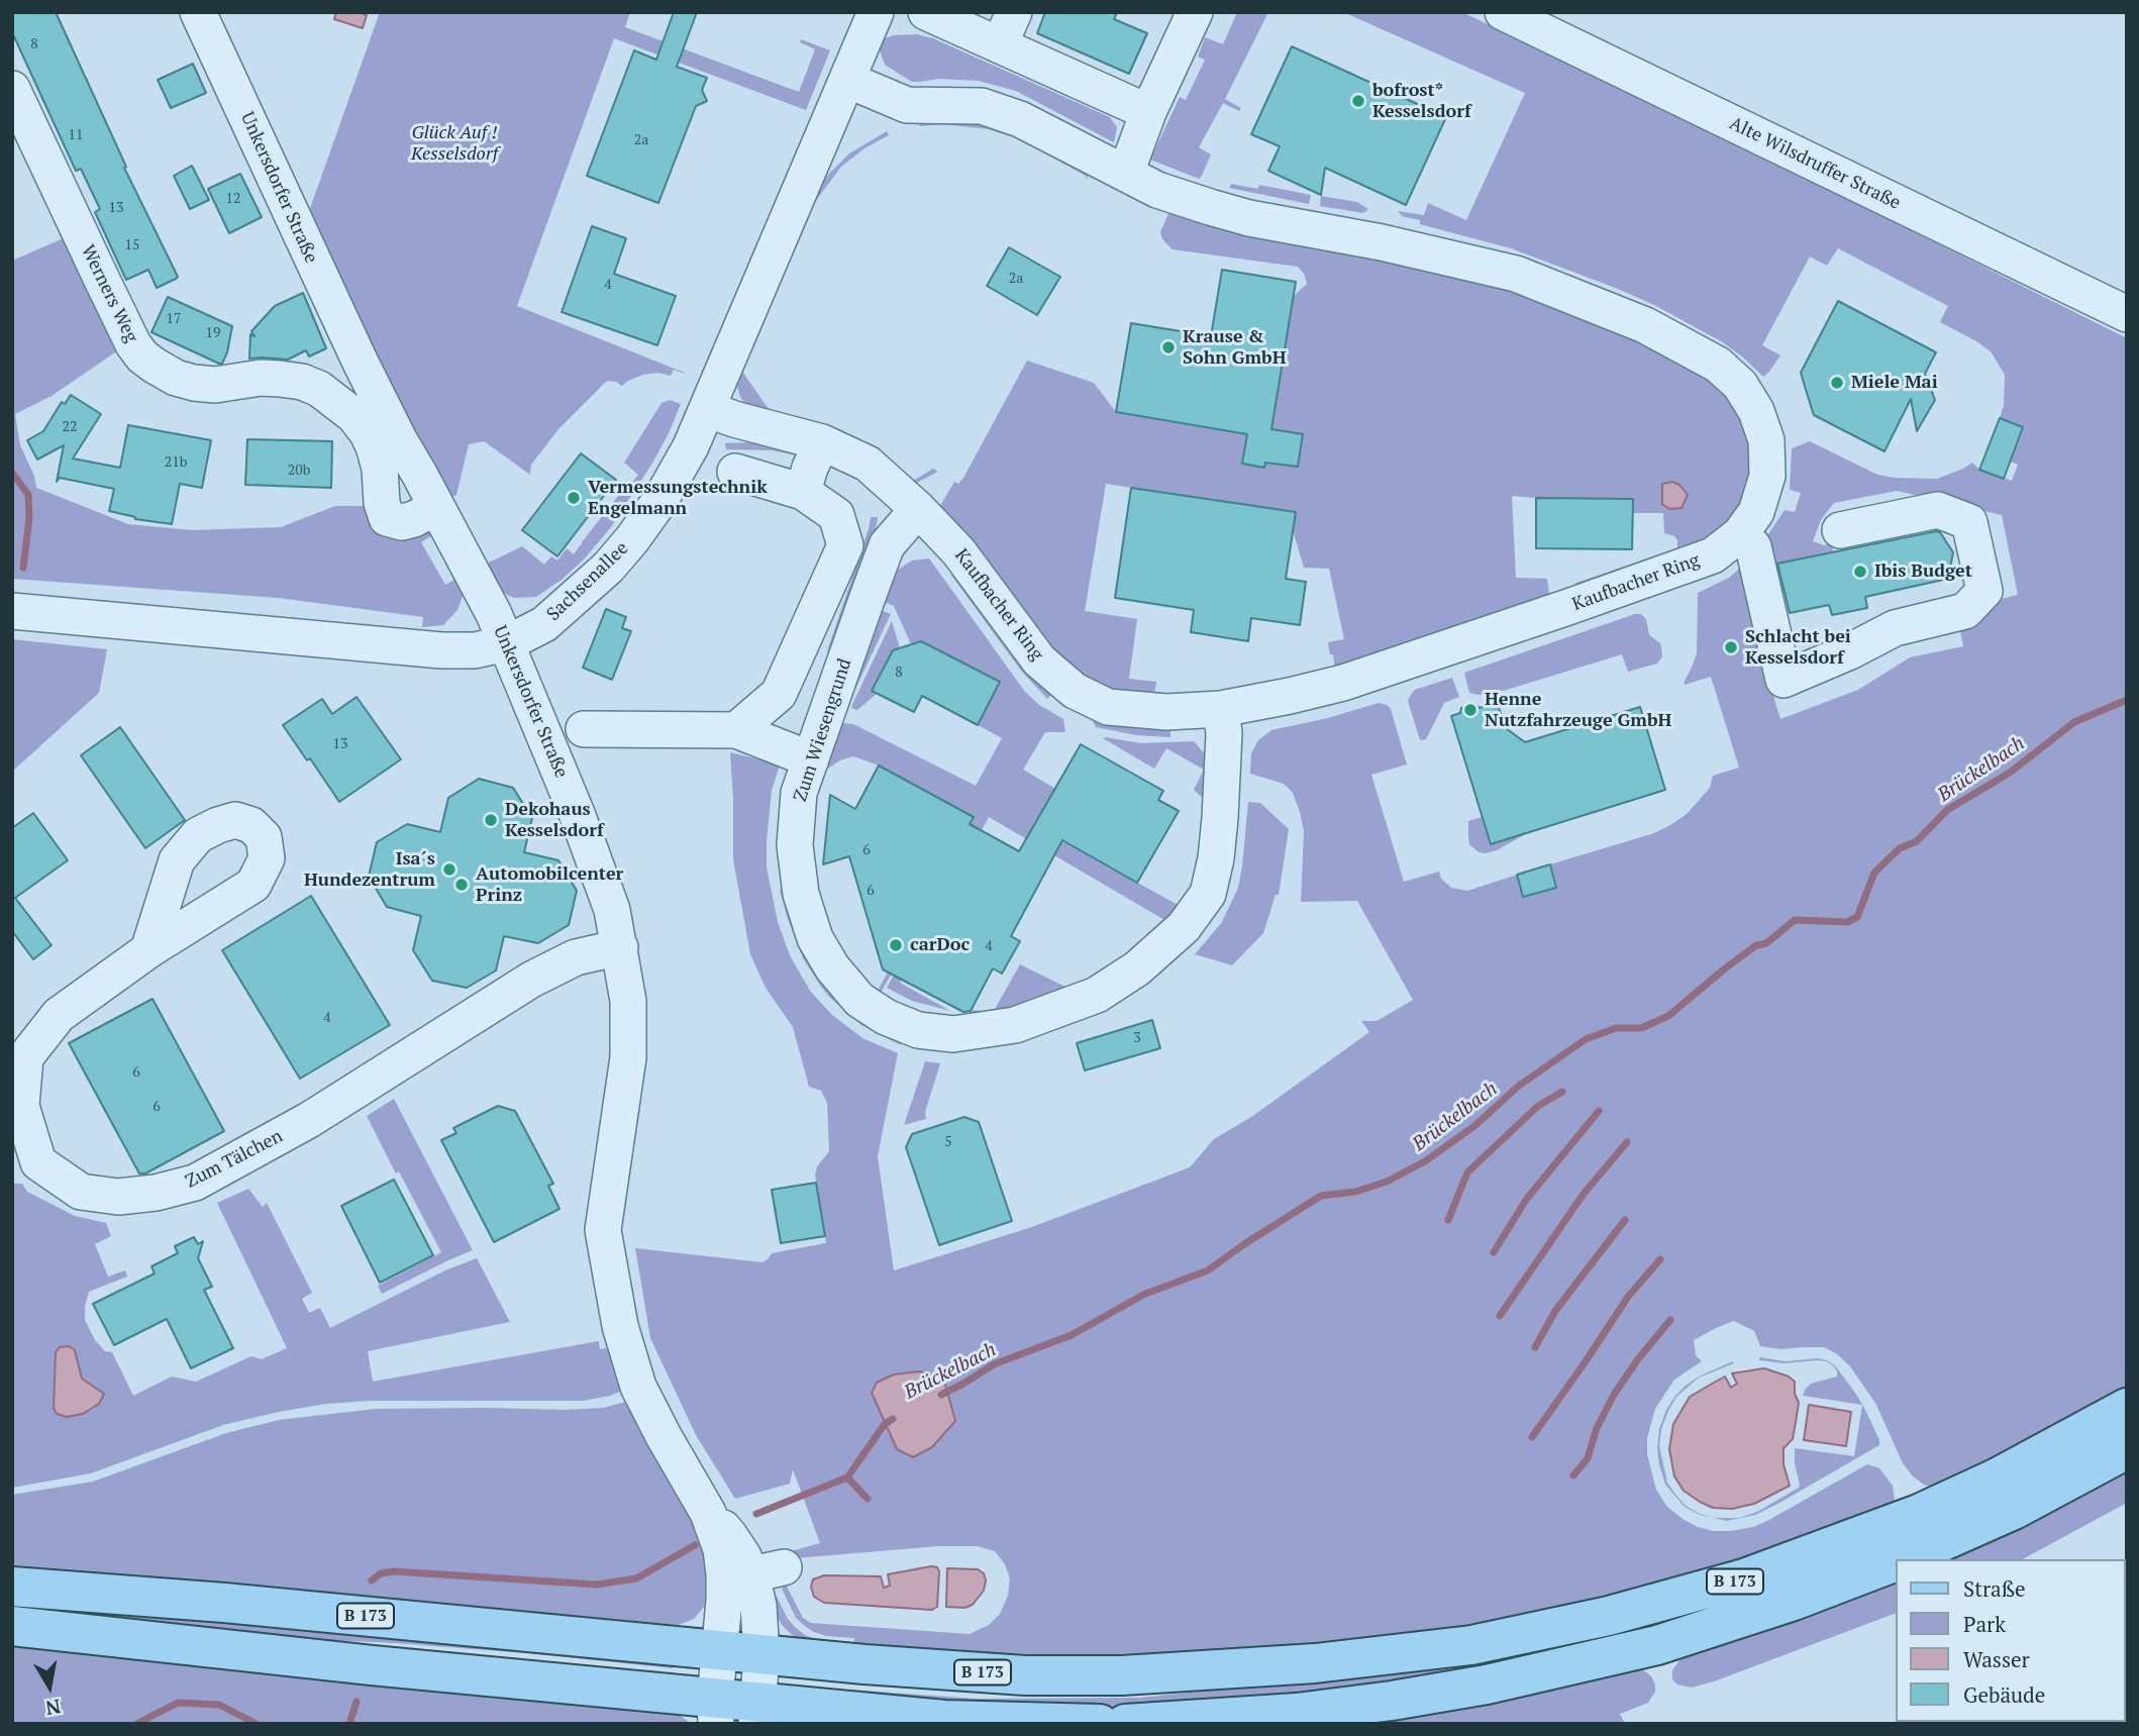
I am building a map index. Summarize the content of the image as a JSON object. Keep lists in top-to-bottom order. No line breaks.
{"streets":{"main road":["B 173"],"street":["Alte Wilsdruffer Straße","Unkersdorfer Straße","Werners Weg","Sachsenallee","Kaufbacher Ring","Zum Wiesengrund","Zum Tälchen"]},"crossings":[["Unkersdorfer Straße","Werners Weg"],["Unkersdorfer Straße","Sachsenallee"],["Unkersdorfer Straße","Zum Tälchen"],["Unkersdorfer Straße","B 173"],["Sachsenallee","Kaufbacher Ring"],["Kaufbacher Ring","Zum Wiesengrund"]],"water":["Brückelbach"],"parks":["Glück Auf ! Kesselsdorf"],"places":["bofrost* Kesselsdorf","Krause & Sohn GmbH","Miele Mai","Vermessungstechnik Engelmann","Ibis Budget","Schlacht bei Kesselsdorf","Henne Nutzfahrzeuge GmbH","Dekohaus Kesselsdorf","Isa´s Hundezentrum","Automobilcenter Prinz","carDoc"],"house_numbers":["8","11","2a","12","13","15","2a","4","17","19","22","21b","20b","8","13","6","6","4","4","3","6","6","5"],"legend":["Straße","Park","Wasser","Gebäude"],"north":"bottom"}
